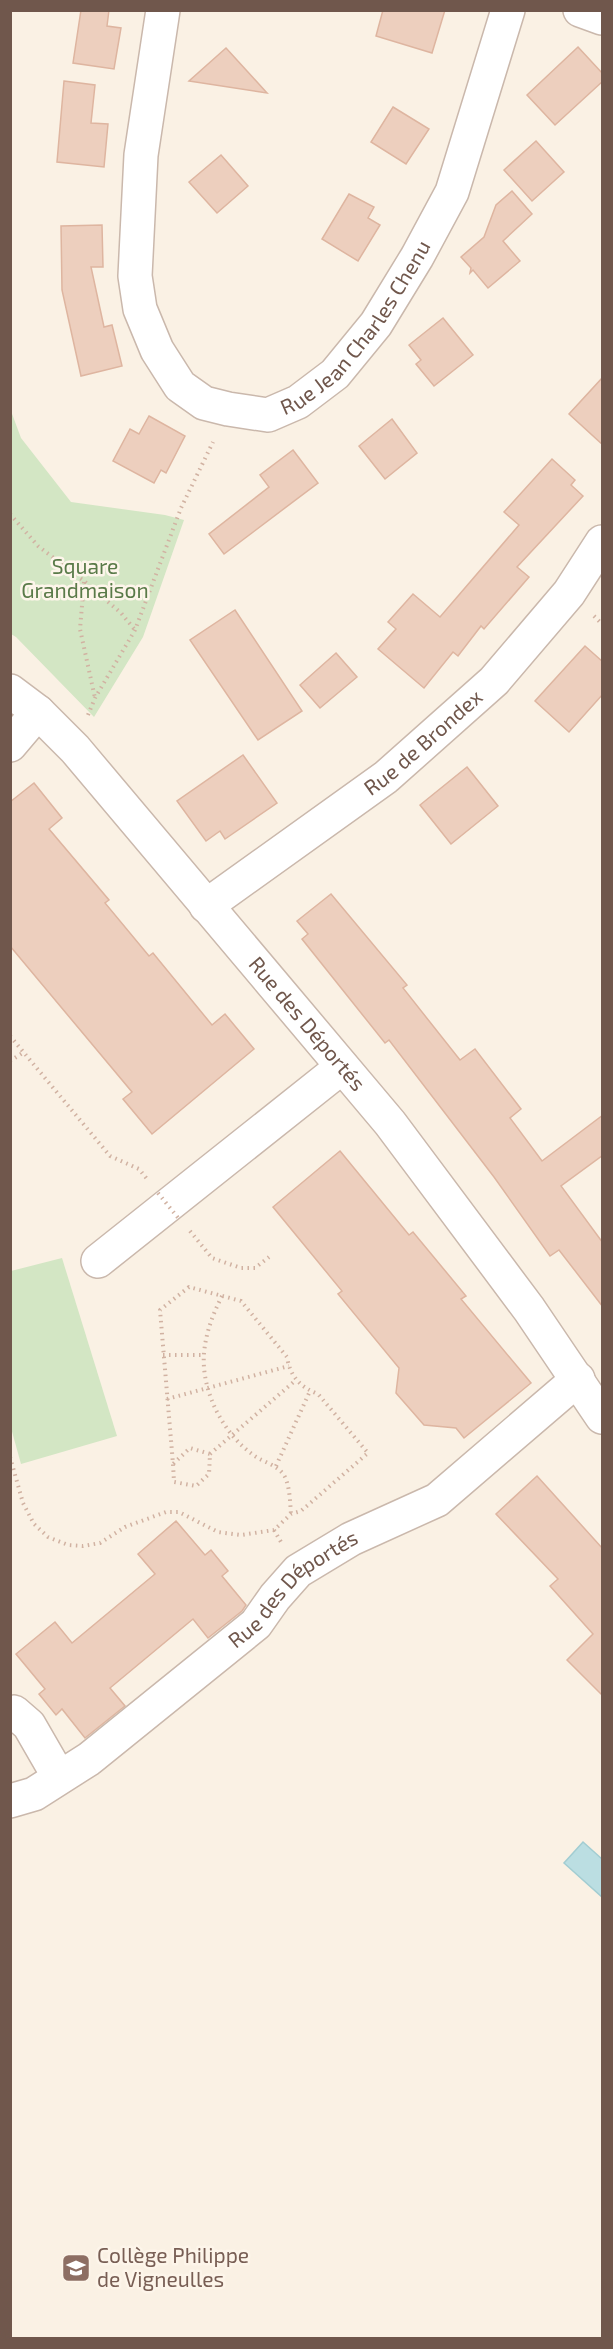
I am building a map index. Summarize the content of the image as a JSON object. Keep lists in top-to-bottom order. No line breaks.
{"streets":{"street":["Rue Jean Charles Chenu","Rue de Brondex","Rue des Déportés"]},"crossings":[["Rue de Brondex","Rue des Déportés"]],"parks":["Square Grandmaison"],"places":{"school or university":["Collège Philippe de Vigneulles"]}}
